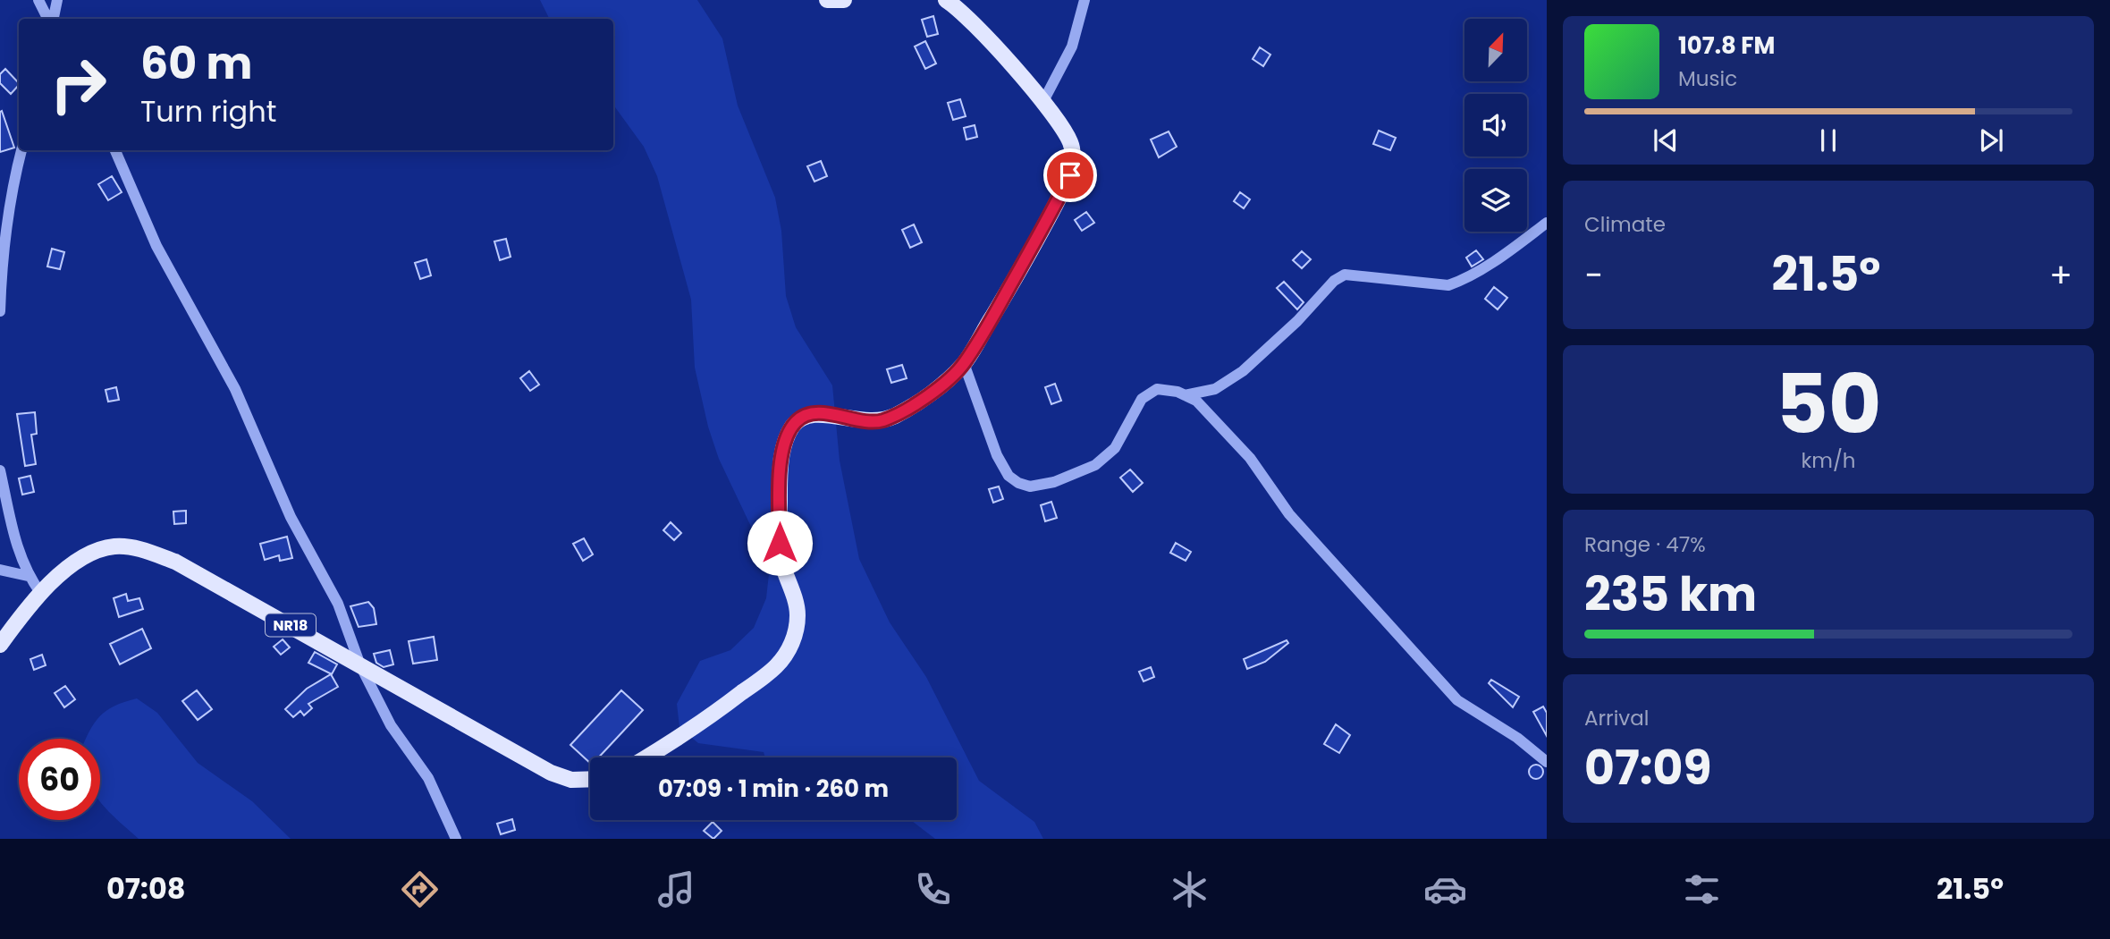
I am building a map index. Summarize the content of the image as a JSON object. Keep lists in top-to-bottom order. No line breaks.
{"streets":{"main road":["NR18"]},"north":"top right","page":{"turn":["60 m","Turn right"],"song":["107.8 FM","Music"],"tile":["Climate",["50","km/h"],["Range · 47%","235 km"],["Arrival","07:09"]],"heat":["−","21.5°","+"],"limit":"60","trip":"07:09 · 1 min · 260 m","tabs":["07:08","21.5°"]}}
